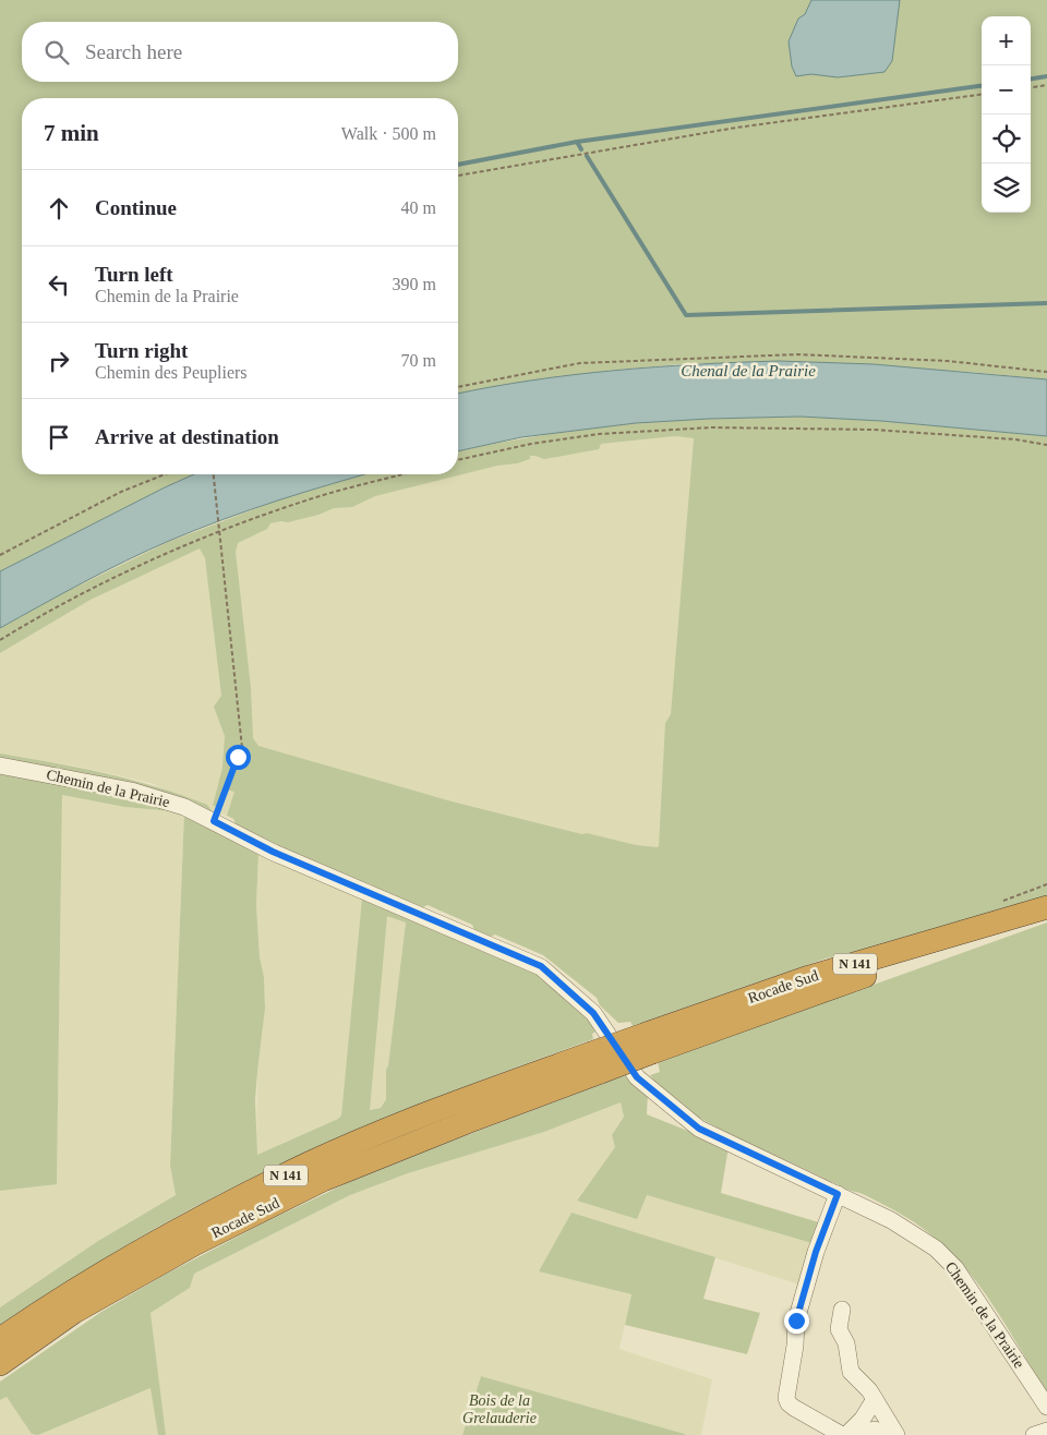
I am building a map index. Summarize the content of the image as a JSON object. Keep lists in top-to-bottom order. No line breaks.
{"streets":{"highway":["N 141","Rocade Sud"],"street":["Chemin de la Prairie"]},"water":["Chenal de la Prairie"],"parks":["Bois de la Grelauderie"],"page":{"map_buttons":["+","−"],"search":"Search here","heading":["7 min","Walk · 500 m"],"list":[["Continue","40 m"],["Turn left","Chemin de la Prairie","390 m"],["Turn right","Chemin des Peupliers","70 m"],"Arrive at destination"]}}
